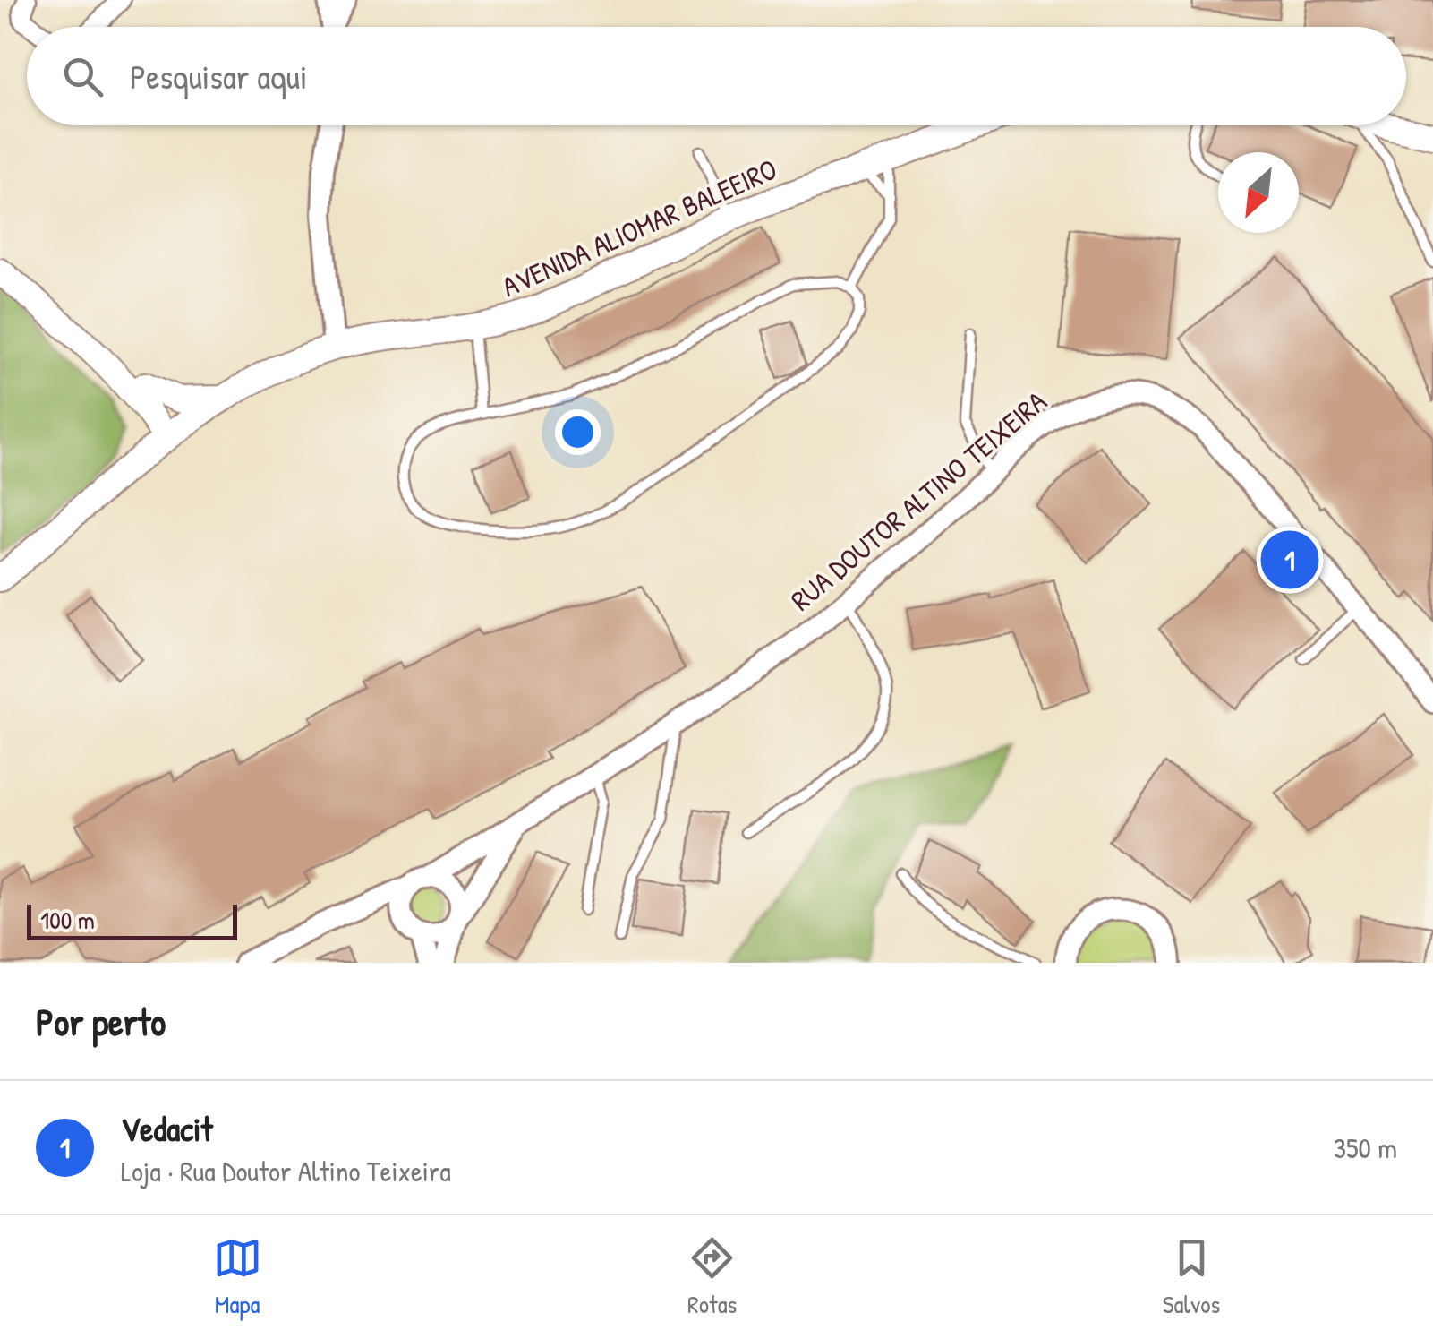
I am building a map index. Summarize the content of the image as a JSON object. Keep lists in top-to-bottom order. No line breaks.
{"streets":{"main road":["AVENIDA ALIOMAR BALEEIRO"],"street":["RUA DOUTOR ALTINO TEIXEIRA"]},"scale_bar":"100 m","north":"bottom left","page":{"search":"Pesquisar aqui","pins":"1","scale":"100 m","heading":"Por perto","list":[{"mark":"1","name":"Vedacit","note":"Loja · Rua Doutor Altino Teixeira","value":"350 m"}],"nav":["Mapa","Rotas","Salvos"]}}
